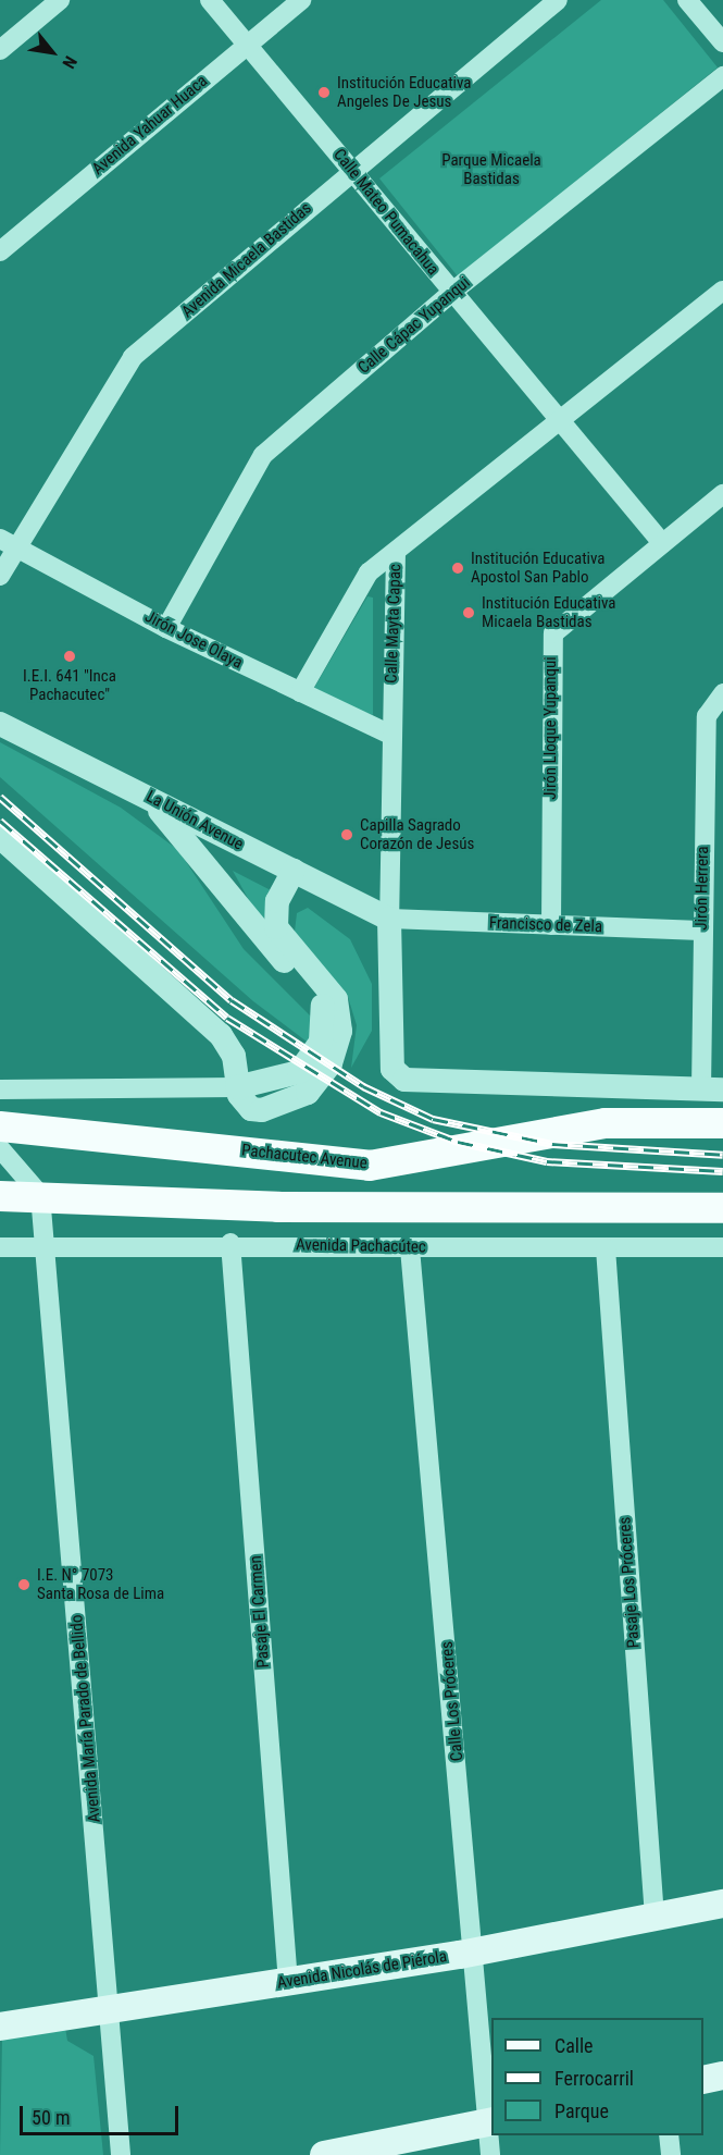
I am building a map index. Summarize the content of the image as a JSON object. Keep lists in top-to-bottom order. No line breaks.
{"streets":{"main road":["Pachacutec Avenue","Avenida Nicolás de Piérola"],"street":["Avenida Yahuar Huaca","Calle Mateo Pumacahua","Avenida Micaela Bastidas","Calle Cápac Yupanqui","Calle Mayta Capac","Jirón Jose Olaya","Jirón Lloque Yupanqui","La Unión Avenue","Jirón Herrera","Francisco de Zela","Avenida Pachacútec","Pasaje Los Próceres","Pasaje El Carmen","Calle Los Próceres","Avenida María Parado de Bellido"]},"crossings":[["Avenida Yahuar Huaca","Calle Mateo Pumacahua"],["Calle Mateo Pumacahua","Avenida Micaela Bastidas"],["Calle Mateo Pumacahua","Calle Cápac Yupanqui"],["Calle Mateo Pumacahua","Calle Mayta Capac"],["Calle Mateo Pumacahua","Jirón Lloque Yupanqui"],["Avenida Micaela Bastidas","Jirón Jose Olaya"],["Calle Cápac Yupanqui","Jirón Jose Olaya"],["Calle Mayta Capac","Jirón Jose Olaya"],["Calle Mayta Capac","La Unión Avenue"],["Calle Mayta Capac","Jirón Herrera"],["Calle Mayta Capac","Francisco de Zela"],["Jirón Lloque Yupanqui","Francisco de Zela"],["La Unión Avenue","Francisco de Zela"],["Jirón Herrera","Francisco de Zela"],["Avenida Pachacútec","Pasaje Los Próceres"],["Avenida Pachacútec","Pasaje El Carmen"],["Avenida Pachacútec","Calle Los Próceres"],["Avenida Pachacútec","Avenida María Parado de Bellido"],["Pasaje Los Próceres","Avenida Nicolás de Piérola"],["Pasaje El Carmen","Avenida Nicolás de Piérola"],["Calle Los Próceres","Avenida Nicolás de Piérola"],["Avenida María Parado de Bellido","Avenida Nicolás de Piérola"]],"parks":["Parque Micaela Bastidas"],"places":["Institución Educativa Angeles De Jesus","Institución Educativa Apostol San Pablo","Institución Educativa Micaela Bastidas","I.E.I. 641 \"Inca Pachacutec\"","Capilla Sagrado Corazón de Jesús","I.E. N° 7073 Santa Rosa de Lima"],"legend":["Calle","Ferrocarril","Parque"],"scale_bar":"50 m","north":"bottom right"}
